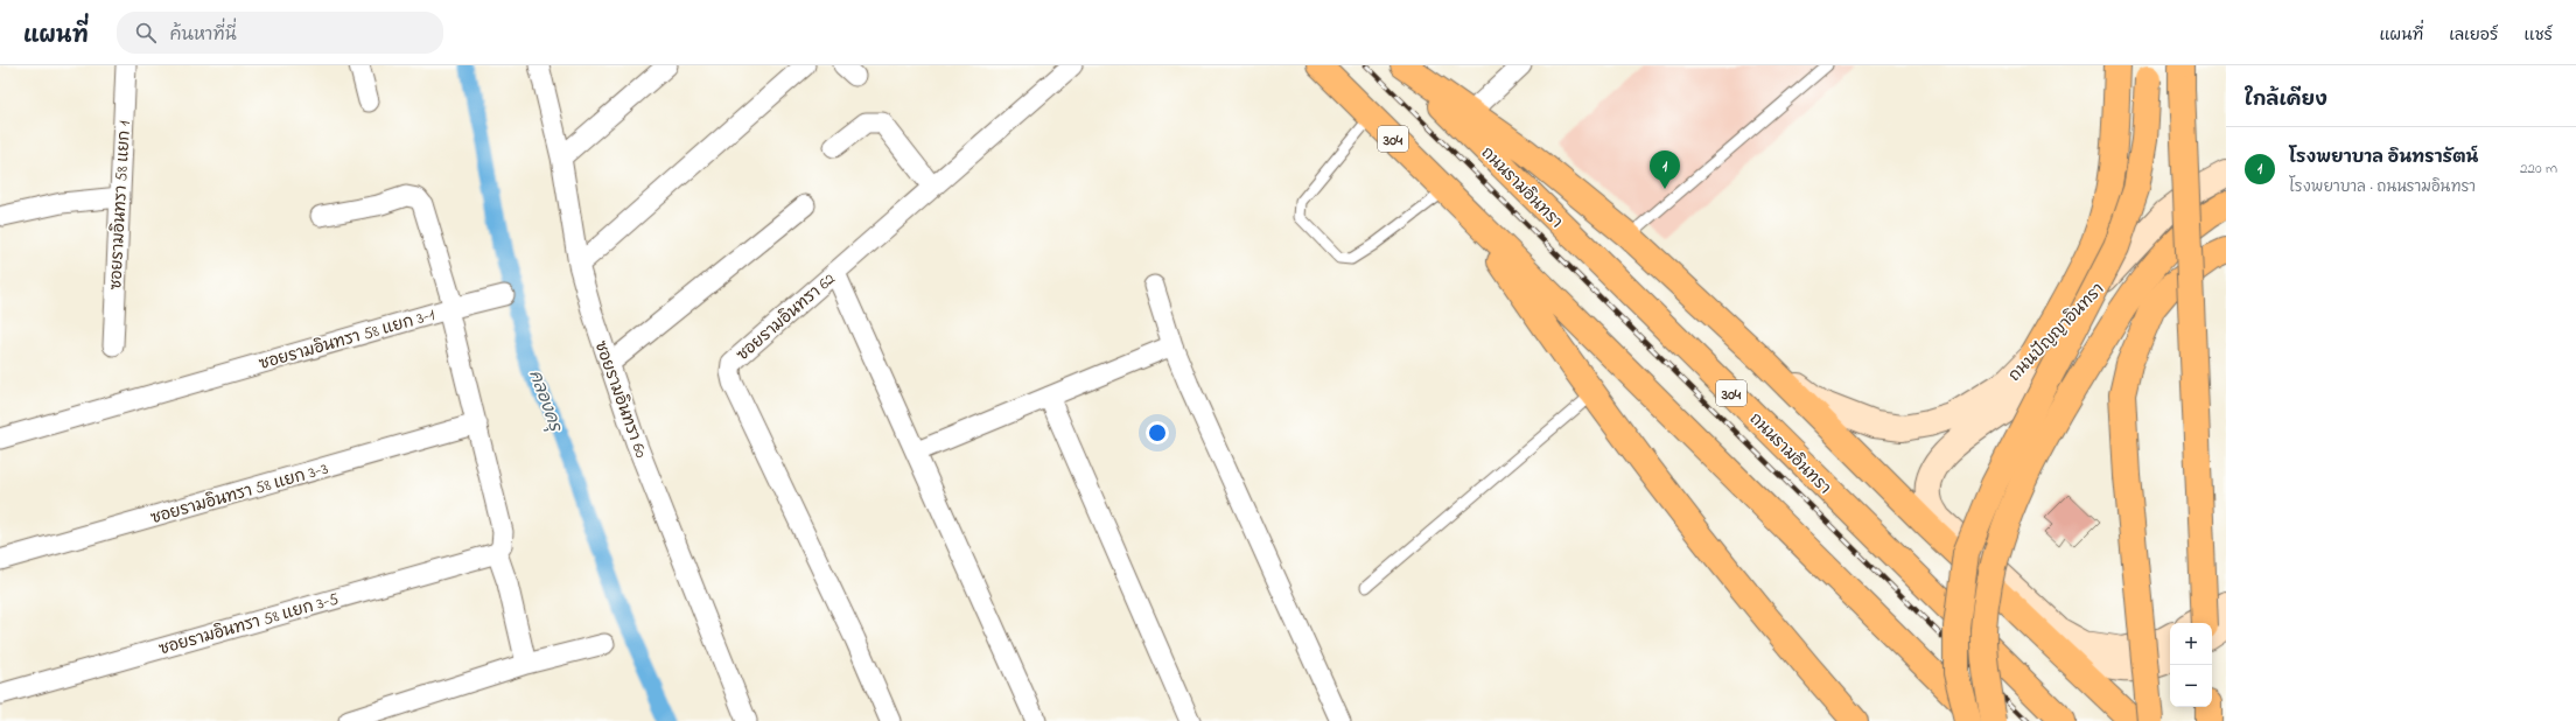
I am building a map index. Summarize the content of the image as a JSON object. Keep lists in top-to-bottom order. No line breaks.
{"streets":{"main road":["304","ถนนรามอินทรา","ถนนปัญญาอินทรา"],"street":["ซอยรามอินทรา 58 แยก 1","ซอยรามอินทรา 62","ซอยรามอินทรา 58 แยก 3-1","ซอยรามอินทรา 60","ซอยรามอินทรา 58 แยก 3-3","ซอยรามอินทรา 58 แยก 3-5"]},"crossings":[["ซอยรามอินทรา 58 แยก 3-1","ซอยรามอินทรา 58 แยก 3-3"],["ซอยรามอินทรา 58 แยก 3-1","ซอยรามอินทรา 58 แยก 3-5"]],"water":["คลองครุ"],"page":{"header":"แผนที่","search":"ค้นหาที่นี่","nav":["แผนที่","เลเยอร์","แชร์"],"heading":"ใกล้เคียง","list":[{"mark":"1","name":"โรงพยาบาล อินทรารัตน์","note":"โรงพยาบาล · ถนนรามอินทรา","value":"220 m"}],"pins":"1","map_buttons":["+","−"]}}
